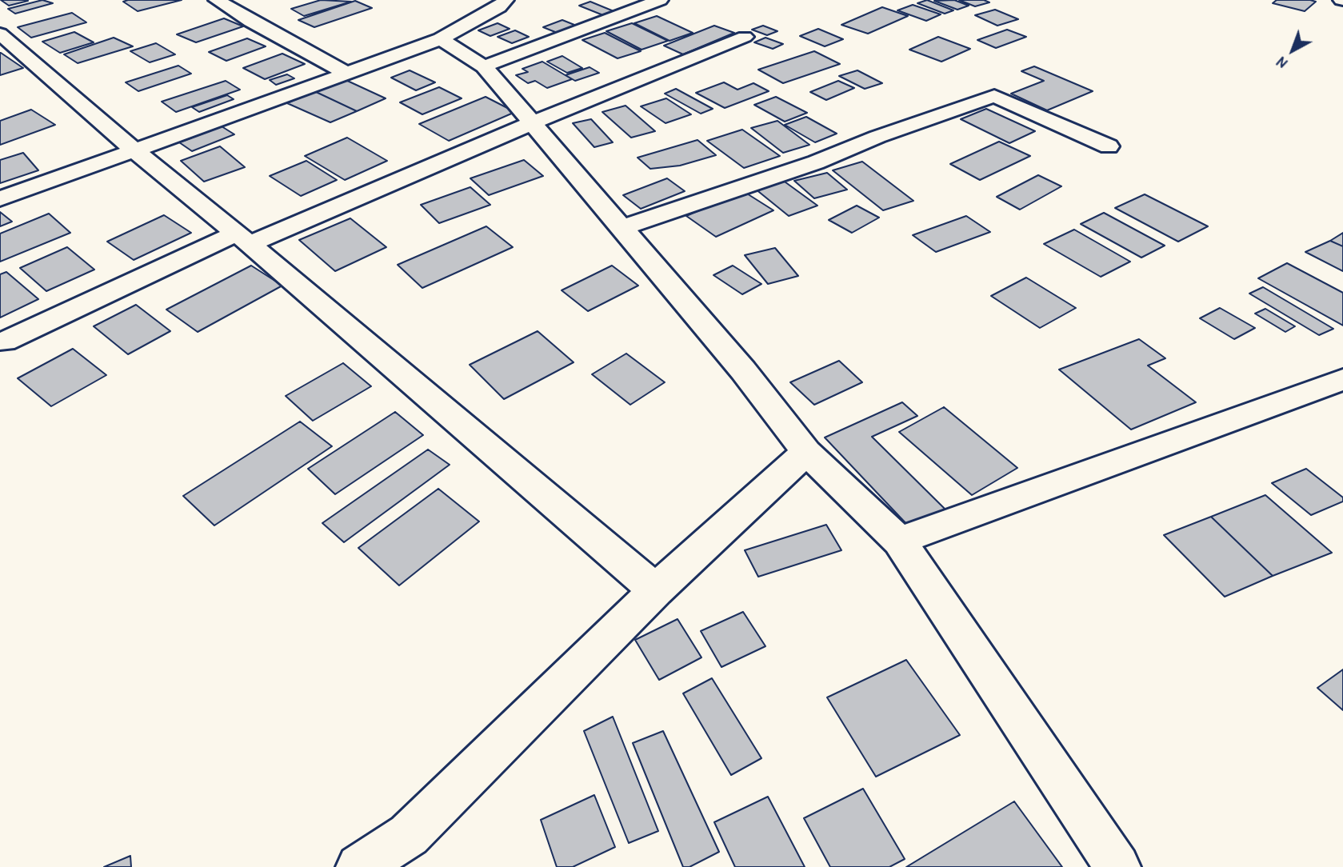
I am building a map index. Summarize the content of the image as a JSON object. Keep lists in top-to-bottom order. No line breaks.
{"north":"bottom left"}
